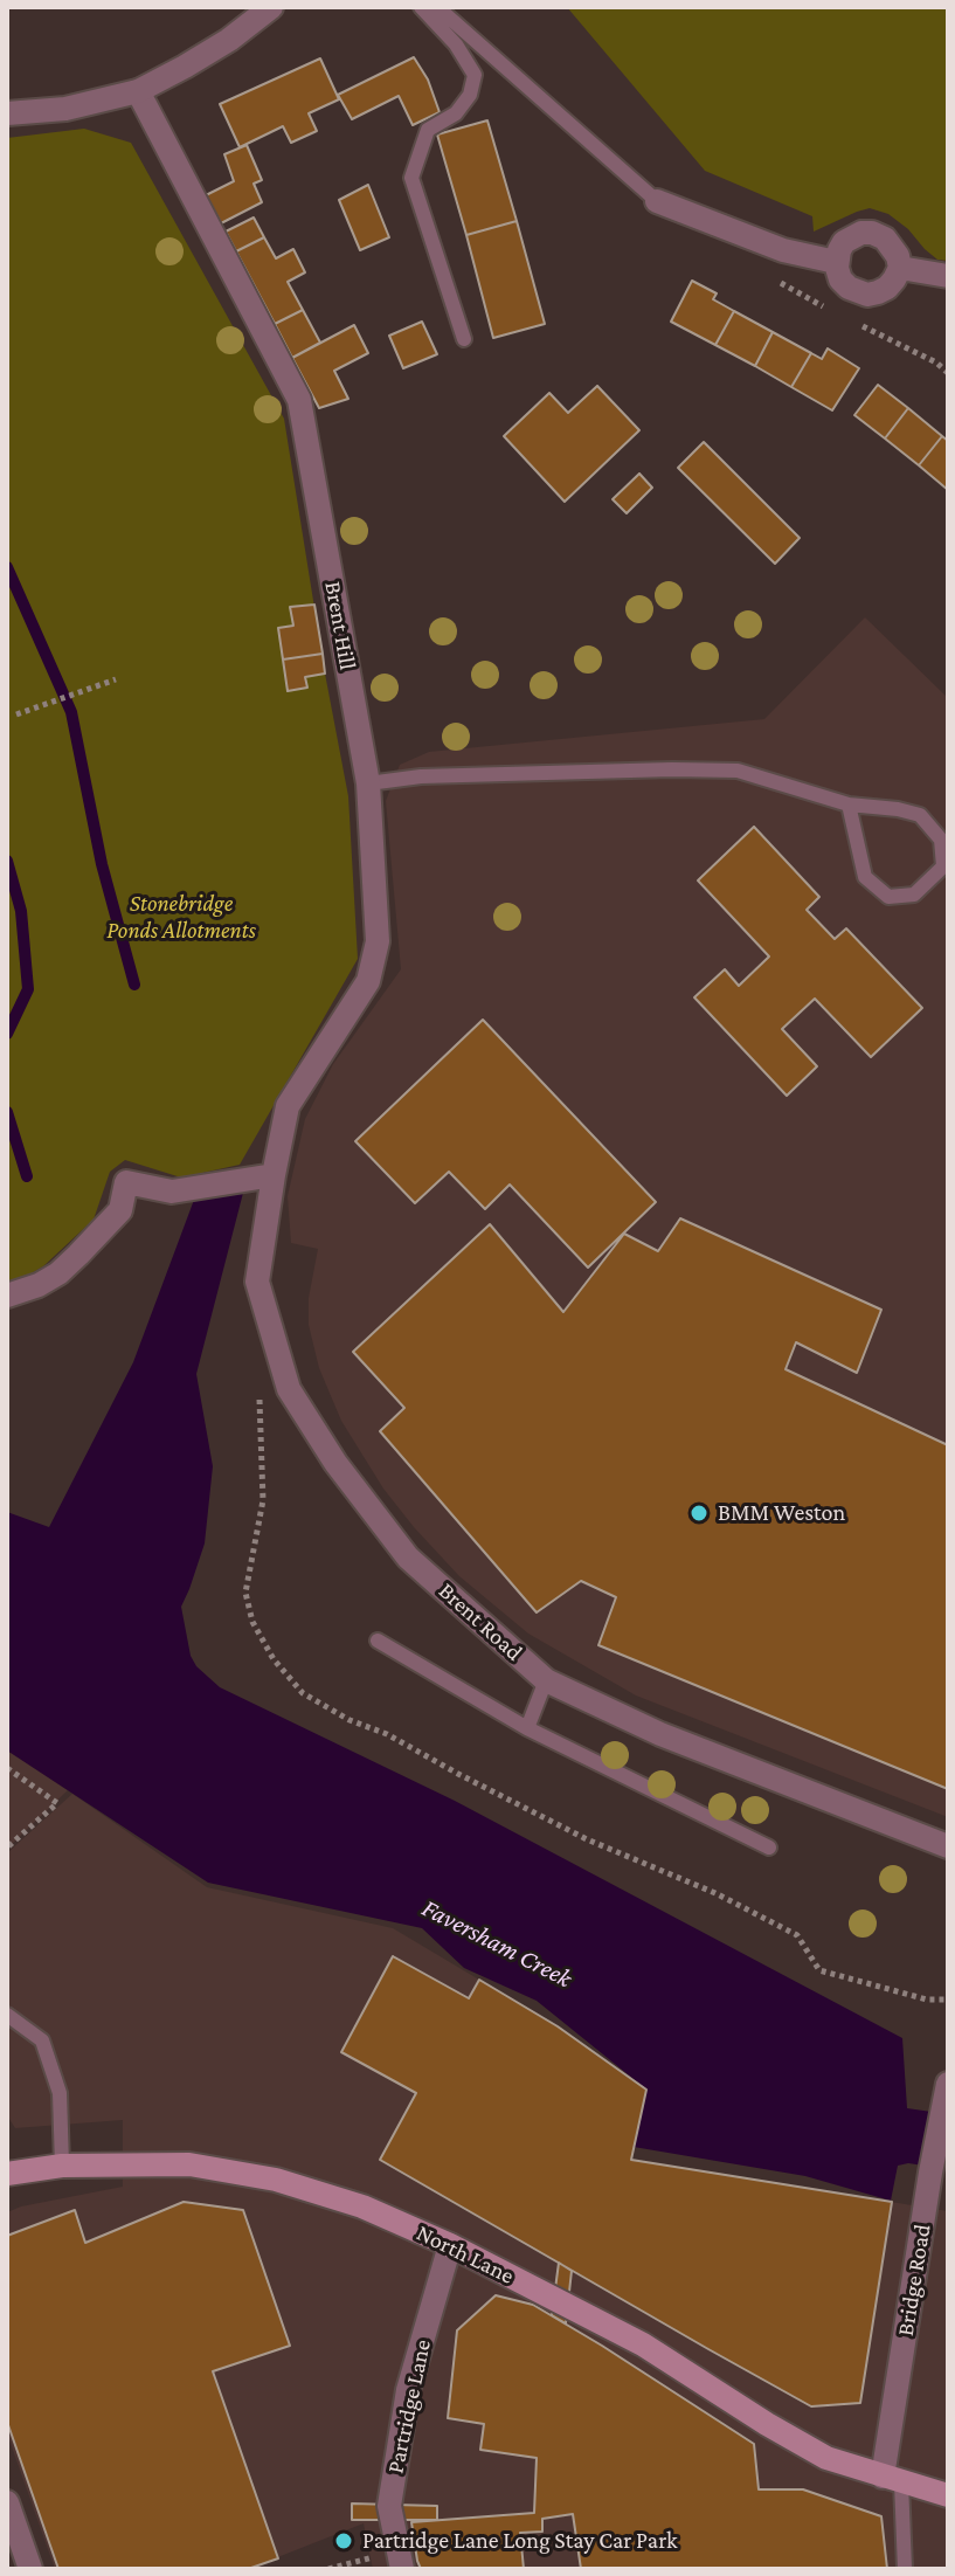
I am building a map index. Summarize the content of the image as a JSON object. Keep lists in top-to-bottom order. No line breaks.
{"streets":{"main road":["North Lane"],"street":["Brent Hill","Brent Road","Bridge Road","Partridge Lane"]},"crossings":[["Brent Hill","Brent Road"],["North Lane","Bridge Road"],["North Lane","Partridge Lane"]],"water":["Faversham Creek"],"parks":["Stonebridge Ponds Allotments"],"places":["BMM Weston","Partridge Lane Long Stay Car Park"]}
